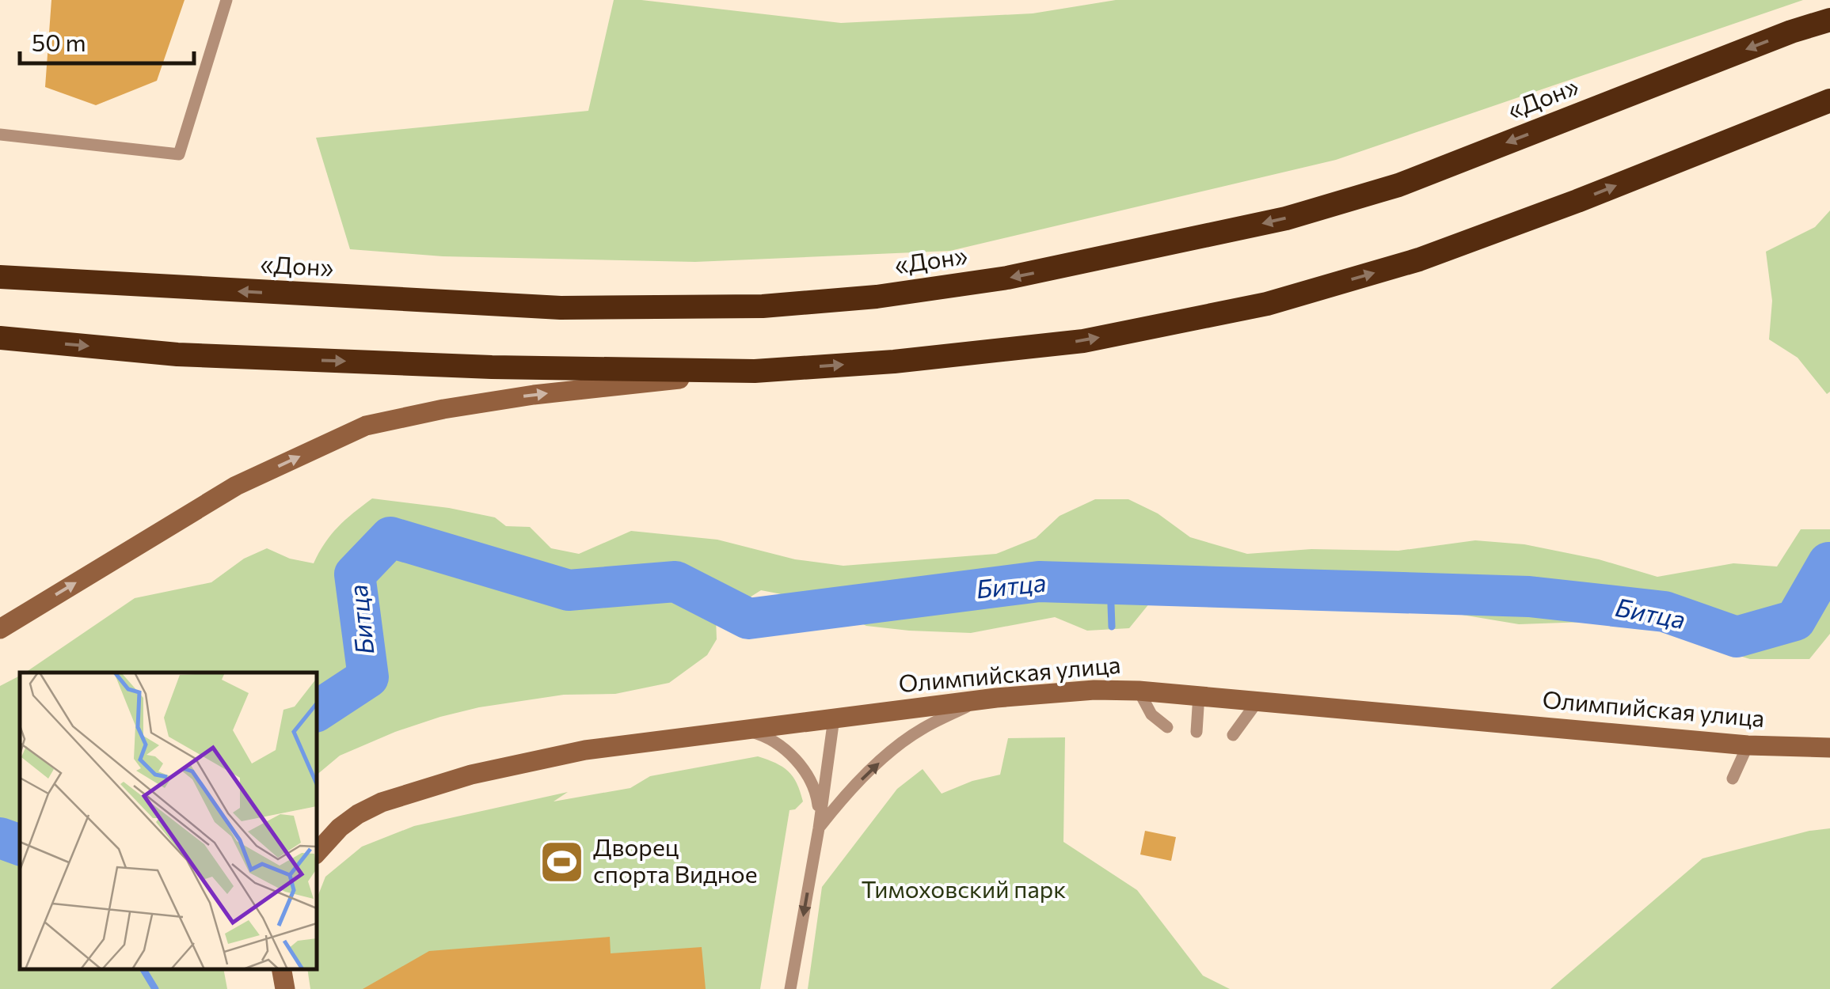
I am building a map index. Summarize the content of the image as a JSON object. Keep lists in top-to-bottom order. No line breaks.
{"streets":{"highway":["«Дон»"],"street":["Олимпийская улица"]},"water":["Битца"],"parks":["Тимоховский парк"],"places":{"sports":["Дворец спорта Видное"]},"scale_bar":"50 m"}
